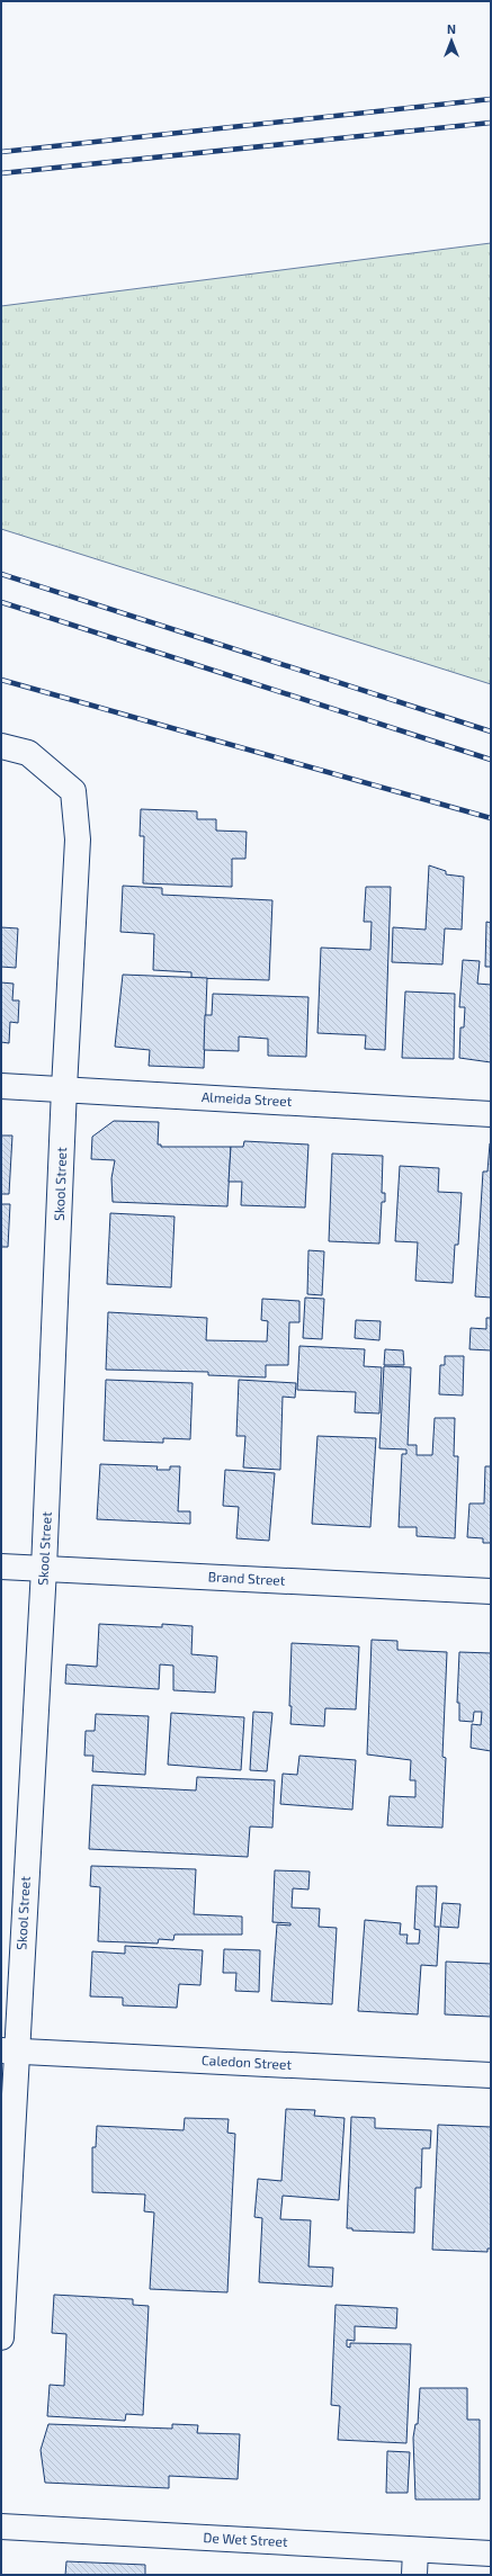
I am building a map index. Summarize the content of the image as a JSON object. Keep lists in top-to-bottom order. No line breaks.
{"streets":{"street":["Almeida Street","Skool Street","Brand Street","Caledon Street","De Wet Street"]},"crossings":[["Almeida Street","Skool Street"],["Skool Street","Brand Street"],["Skool Street","Caledon Street"]],"north":"top"}
